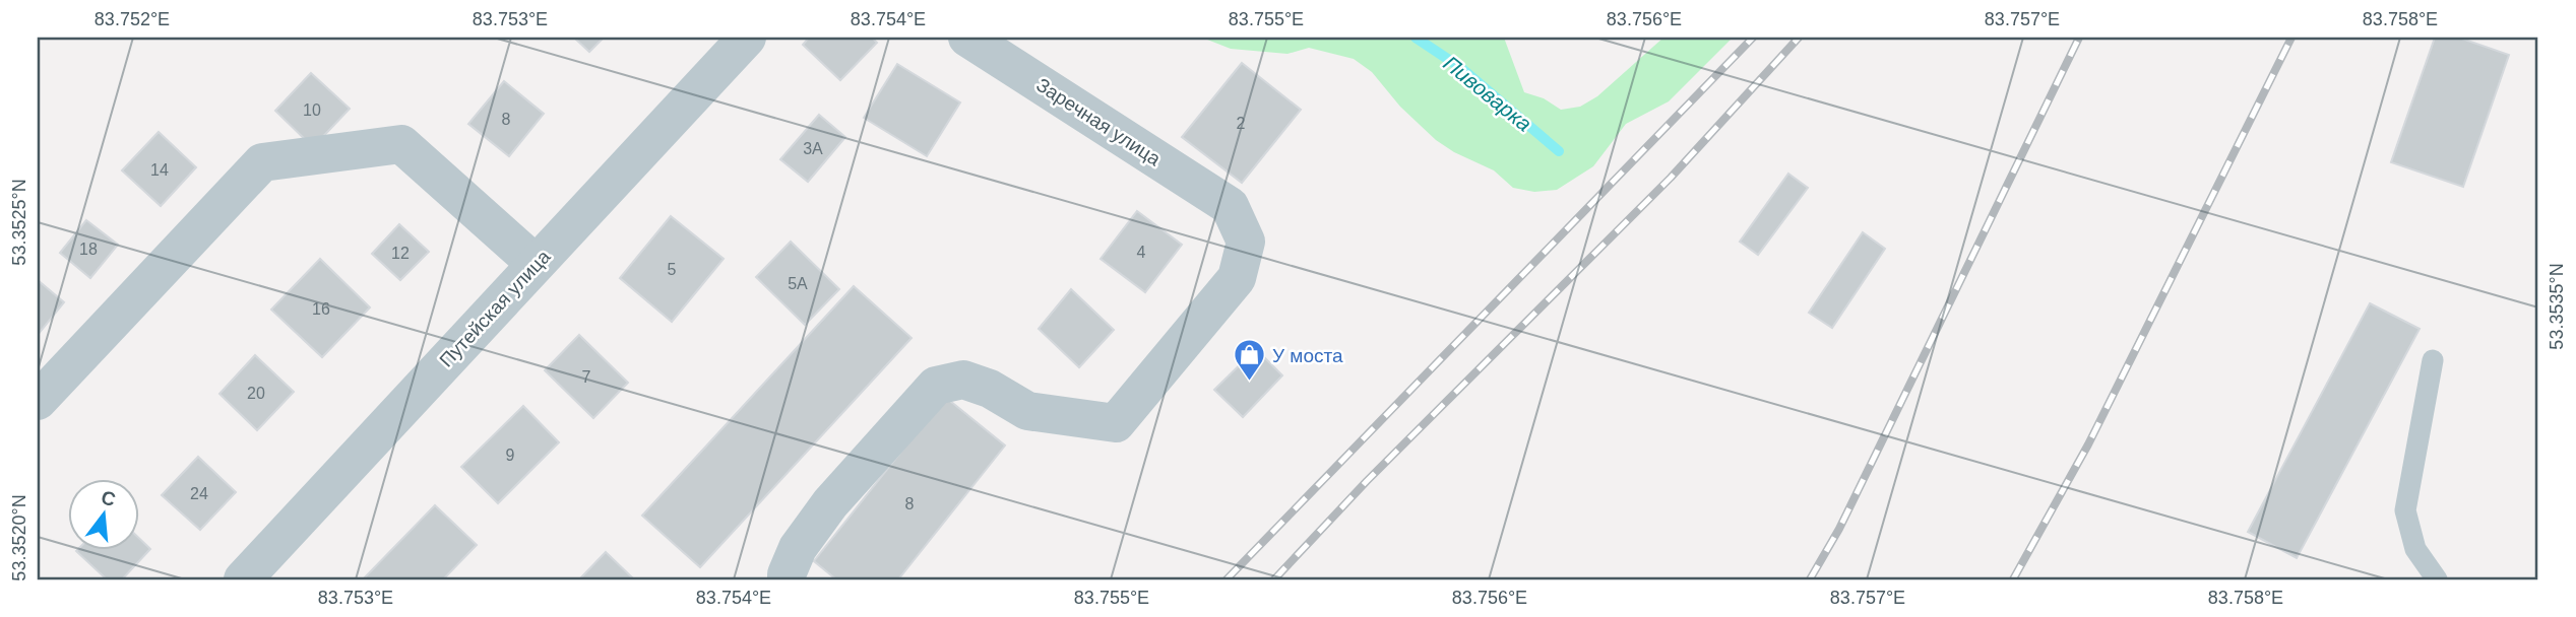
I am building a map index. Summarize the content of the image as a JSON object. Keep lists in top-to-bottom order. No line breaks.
{"streets":{"street":["Заречная улица","Путейская улица"]},"water":["Пивоварка"],"places":{"shop":["У моста"]},"house_numbers":["10","8","2","3А","14","18","4","12","5","5А","16","7","20","9","24","8"],"north":"top","coordinates":["83.752°E","83.753°E","83.754°E","83.755°E","83.756°E","83.757°E","83.758°E","53.3525°N","53.3535°N","53.3520°N"]}
